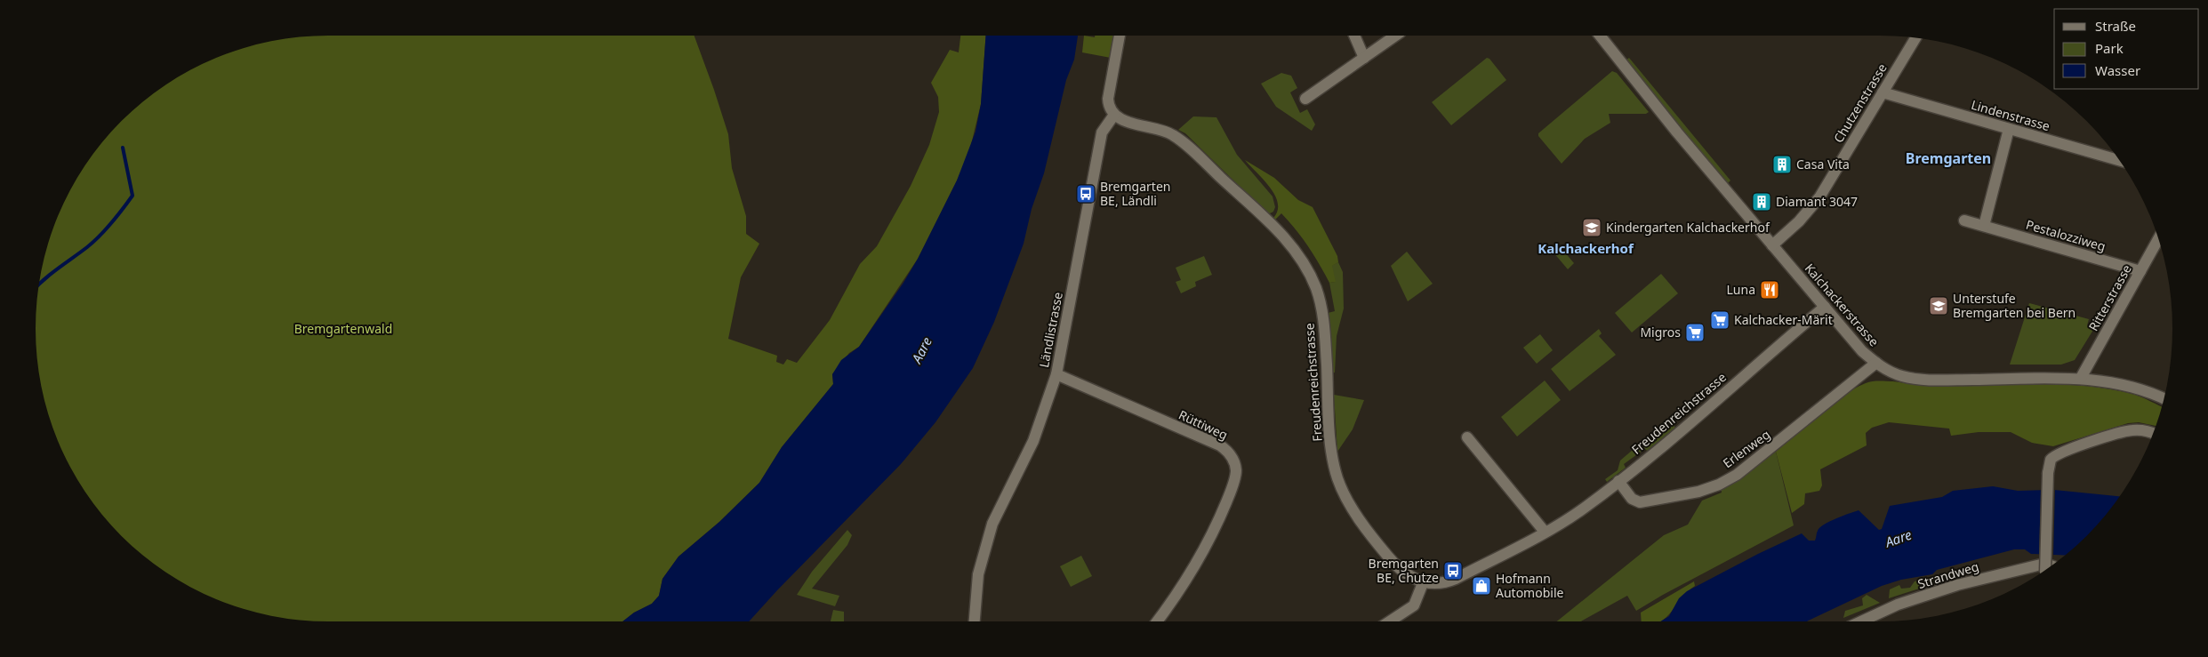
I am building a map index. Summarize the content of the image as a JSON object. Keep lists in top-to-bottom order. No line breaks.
{"streets":{"street":["Chutzenstrasse","Lindenstrasse","Pestalozziweg","Ritterstrasse","Kalchackerstrasse","Ländlistrasse","Freudenreichstrasse","Rüttiweg","Erlenweg","Strandweg"]},"crossings":[["Chutzenstrasse","Lindenstrasse"],["Chutzenstrasse","Kalchackerstrasse"],["Pestalozziweg","Ritterstrasse"],["Ritterstrasse","Kalchackerstrasse"],["Kalchackerstrasse","Freudenreichstrasse"],["Kalchackerstrasse","Erlenweg"],["Ländlistrasse","Freudenreichstrasse"],["Ländlistrasse","Rüttiweg"],["Freudenreichstrasse","Erlenweg"]],"districts":["Bremgarten","Kalchackerhof"],"water":["Aare"],"parks":["Bremgartenwald"],"places":{"building":["Casa Vita","Diamant 3047"],"bus stop":["Bremgarten BE, Ländli","Bremgarten BE, Chutze"],"school or university":["Kindergarten Kalchackerhof","Unterstufe Bremgarten bei Bern"],"restaurant":["Luna"],"supermarket":["Kalchacker-Märit","Migros"],"shop":["Hofmann Automobile"]},"legend":["Straße","Park","Wasser"]}
